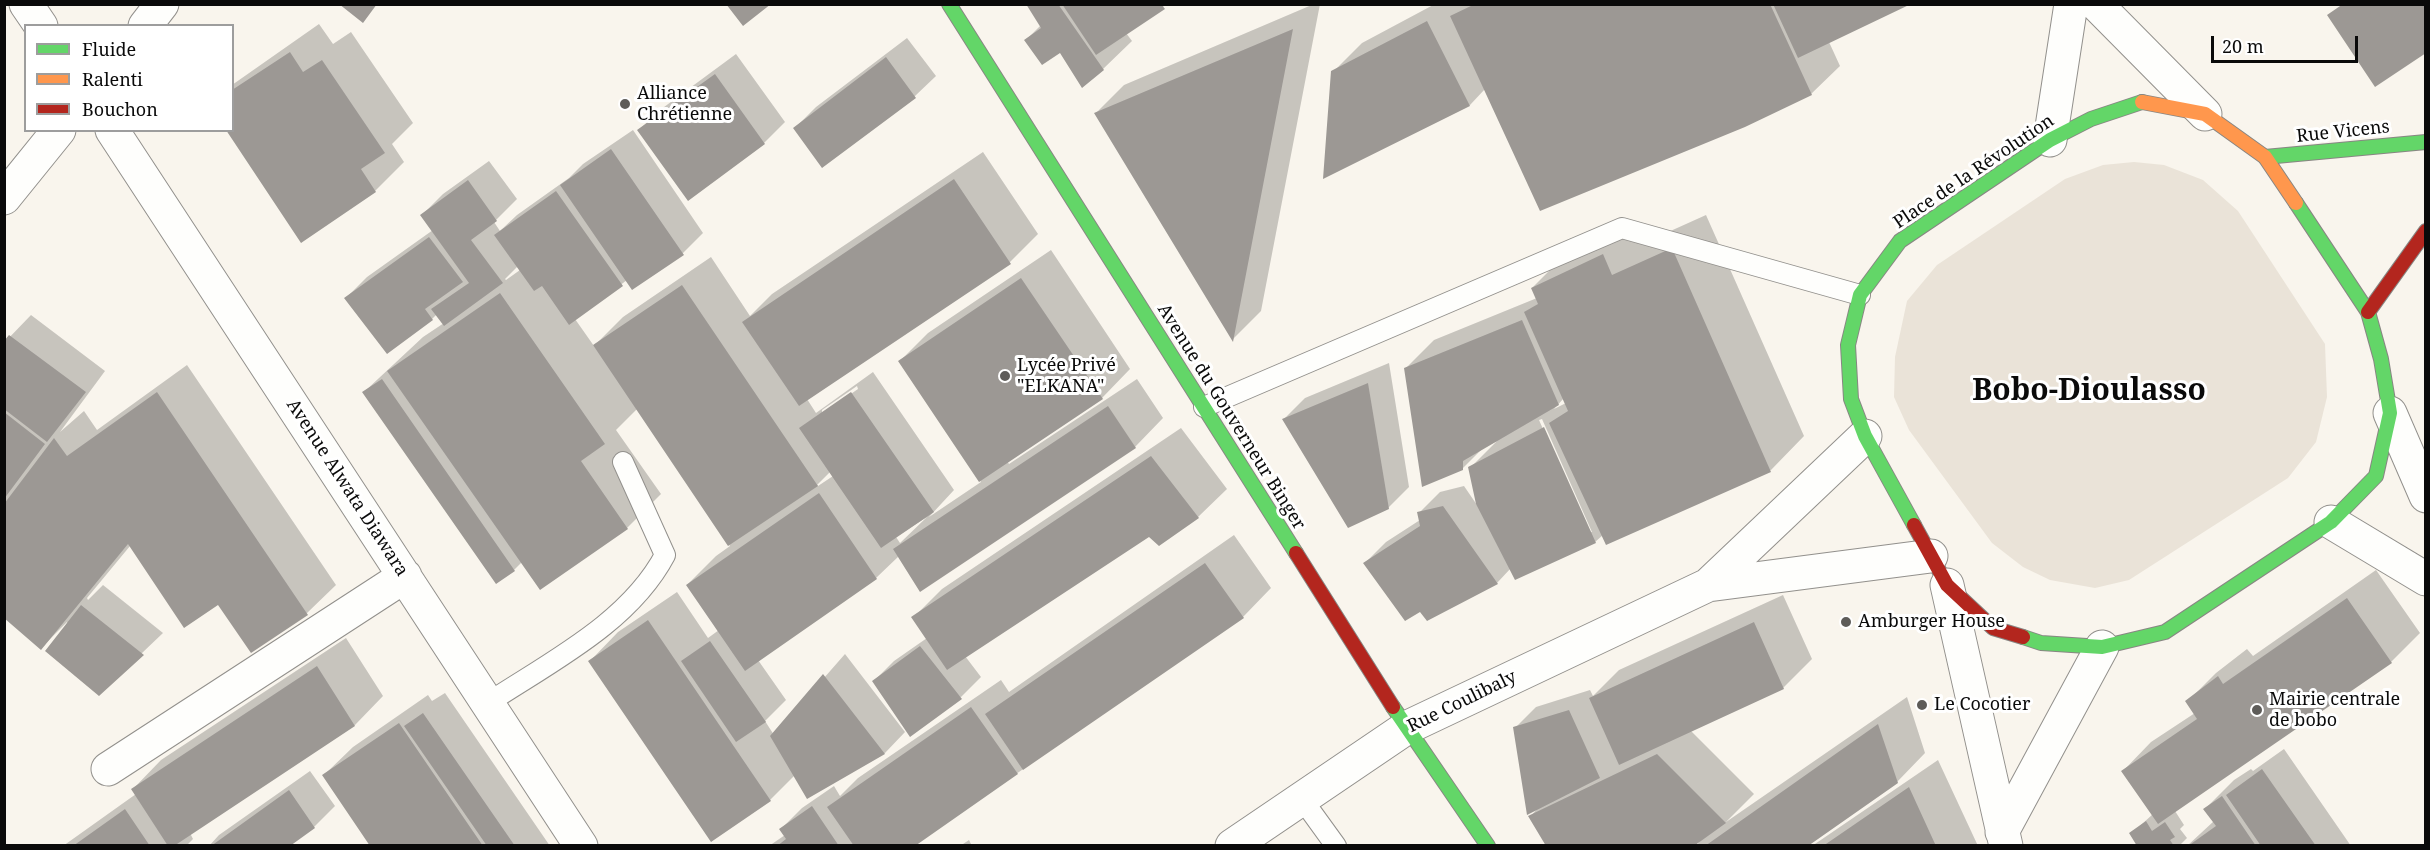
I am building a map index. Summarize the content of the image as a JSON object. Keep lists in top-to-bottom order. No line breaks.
{"streets":{"street":["Rue Vicens","Place de la Révolution","Avenue du Gouverneur Binger","Avenue Alwata Diawara","Rue Coulibaly"]},"crossings":[["Rue Vicens","Place de la Révolution"],["Avenue du Gouverneur Binger","Rue Coulibaly"]],"districts":["Bobo-Dioulasso"],"places":["Alliance Chrétienne","Lycée Privé \"ELKANA\"","Amburger House","Le Cocotier","Mairie centrale de bobo"],"legend":["Fluide","Ralenti","Bouchon"],"scale_bar":"20 m"}
